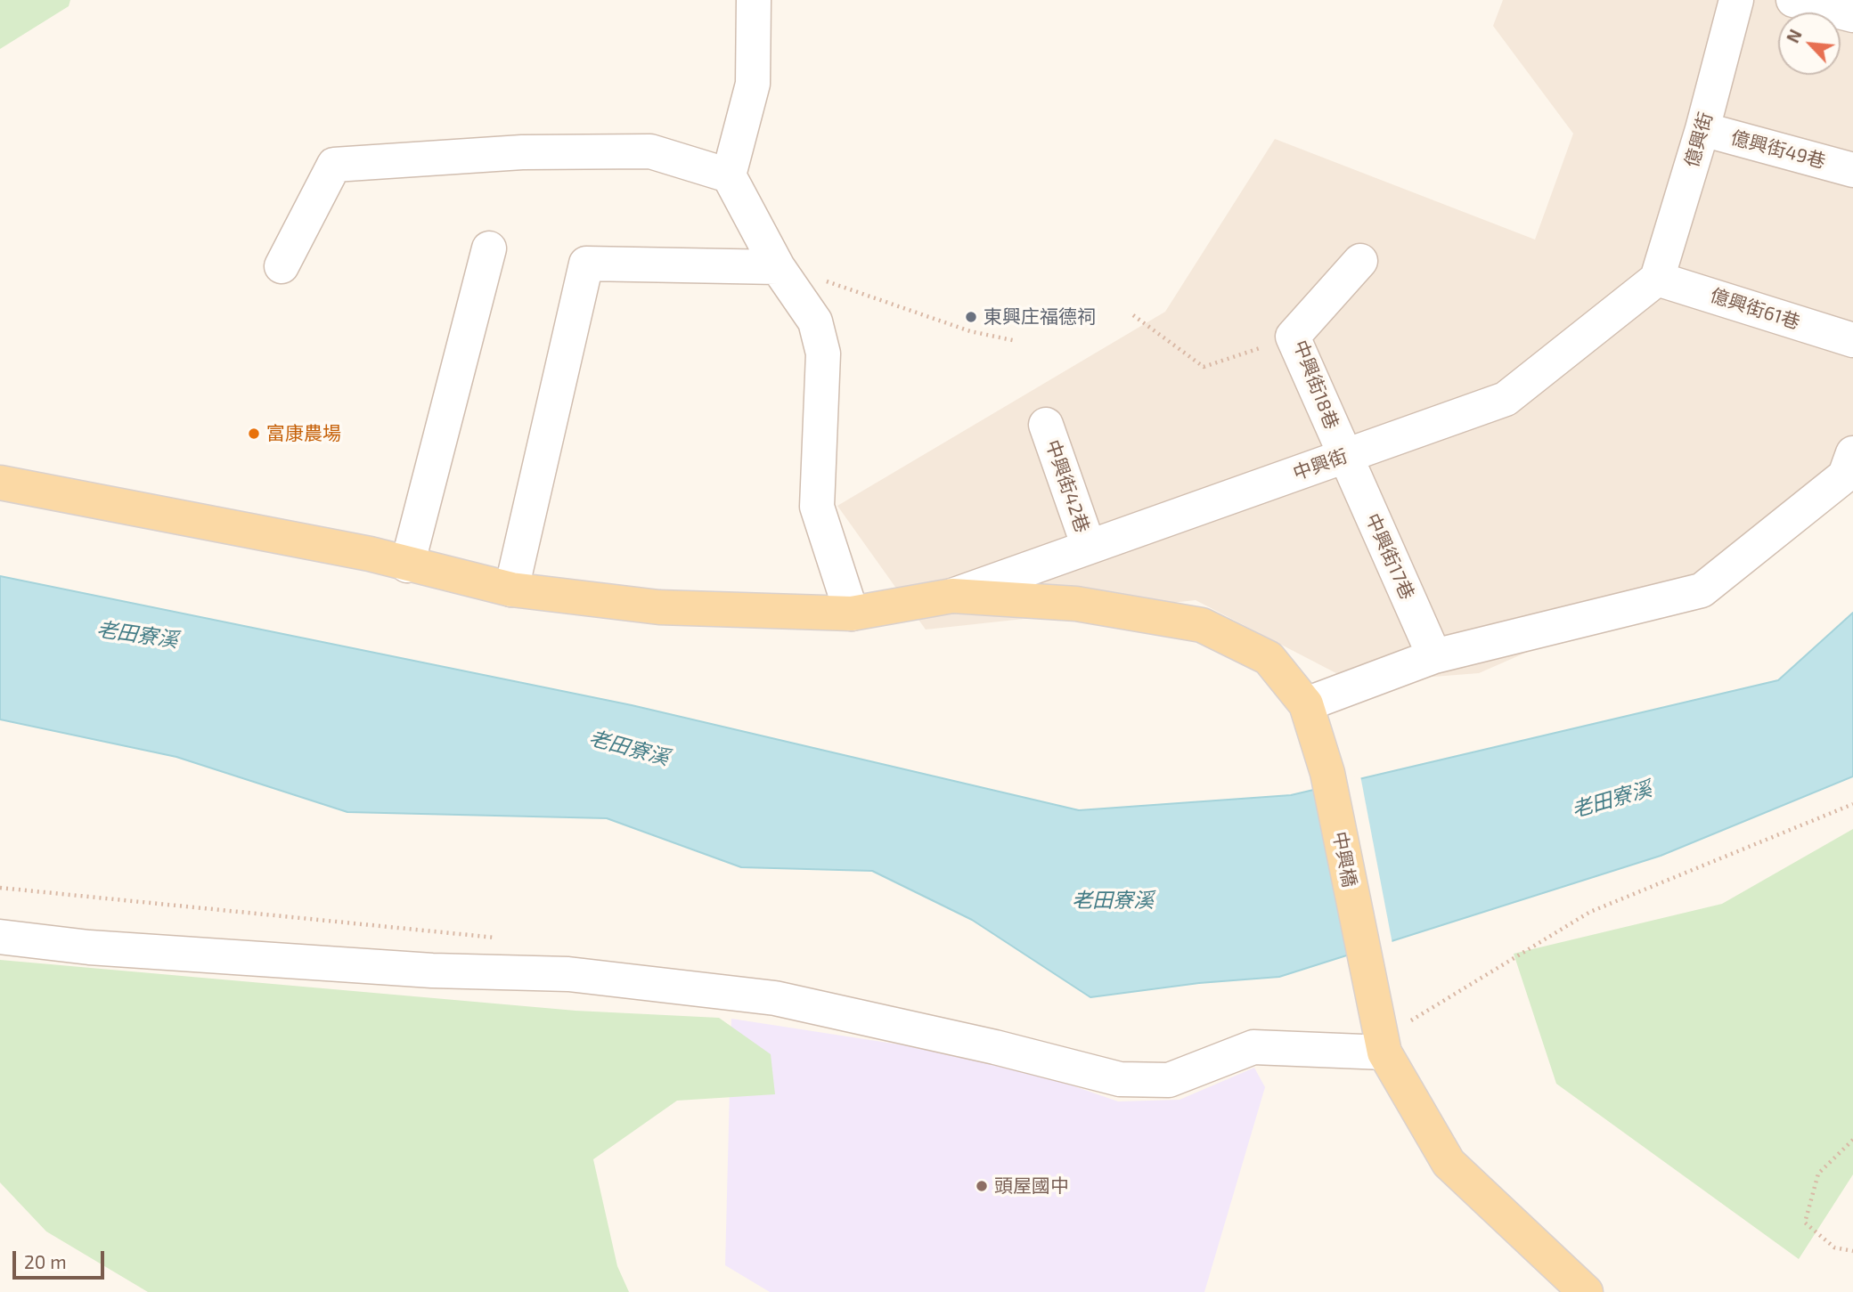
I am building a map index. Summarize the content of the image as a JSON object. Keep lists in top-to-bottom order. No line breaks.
{"streets":{"main road":["中興橋"],"street":["億興街","億興街49巷","億興街61巷","中興街18巷","中興街","中興街42巷","中興街17巷"]},"crossings":[["億興街","億興街49巷"],["億興街","億興街61巷"],["億興街","中興街"],["億興街61巷","中興街"],["中興街18巷","中興街"],["中興街18巷","中興街17巷"],["中興街","中興街42巷"],["中興街","中興街17巷"]],"water":["老田寮溪"],"places":["東興庄福德祠","富康農場","頭屋國中"],"scale_bar":"20 m","north":"top left"}
